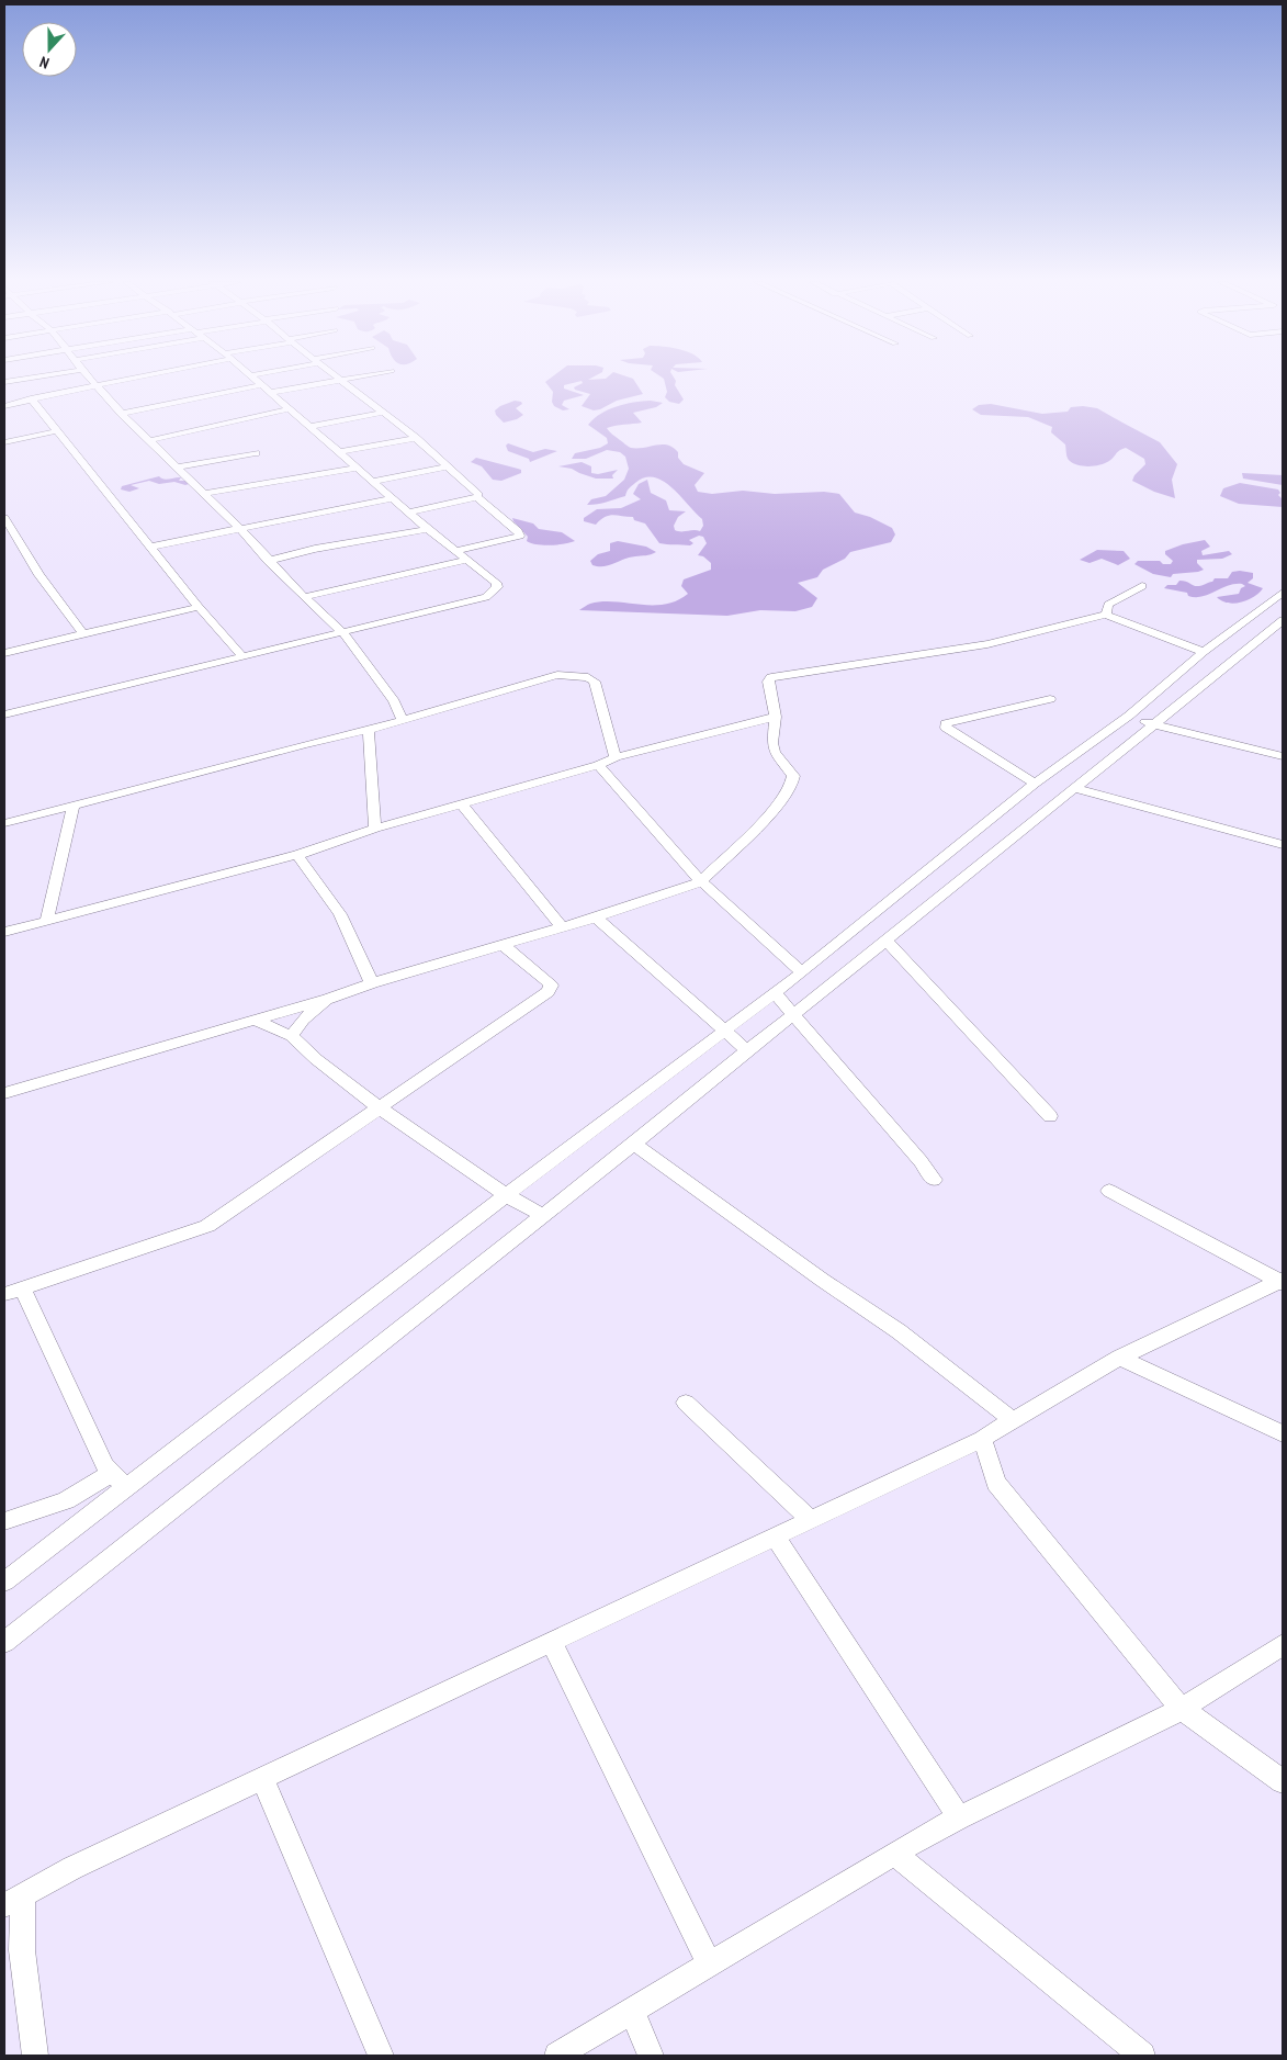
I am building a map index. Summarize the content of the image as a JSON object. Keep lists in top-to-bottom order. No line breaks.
{"north":"bottom"}
